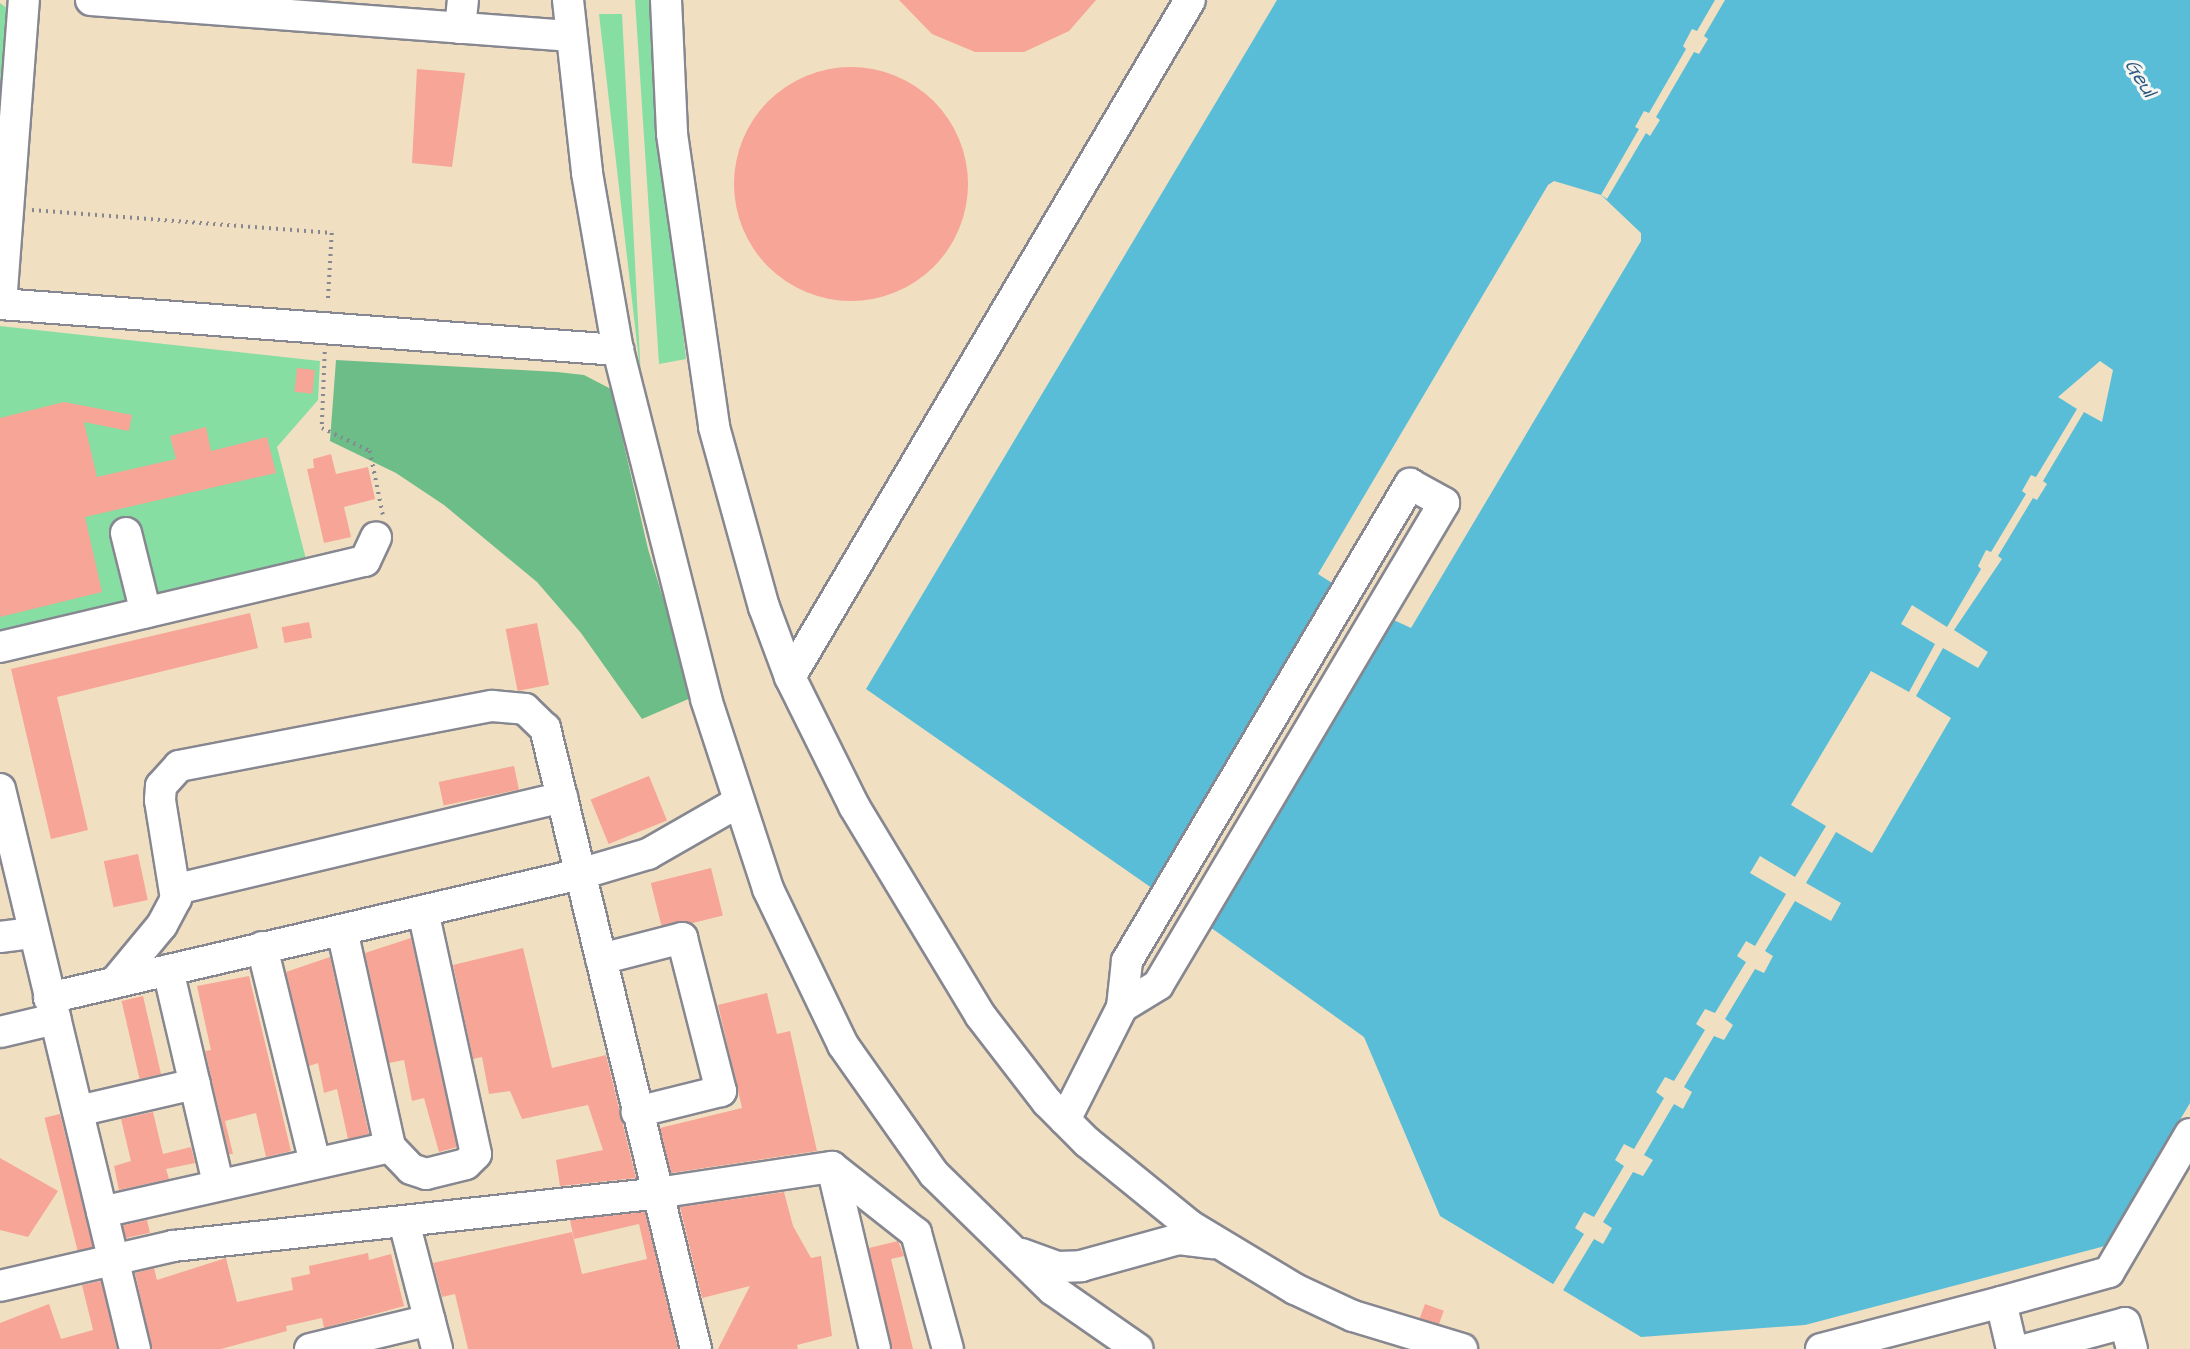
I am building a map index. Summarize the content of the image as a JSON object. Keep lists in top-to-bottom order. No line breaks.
{"water":["Geul"]}
